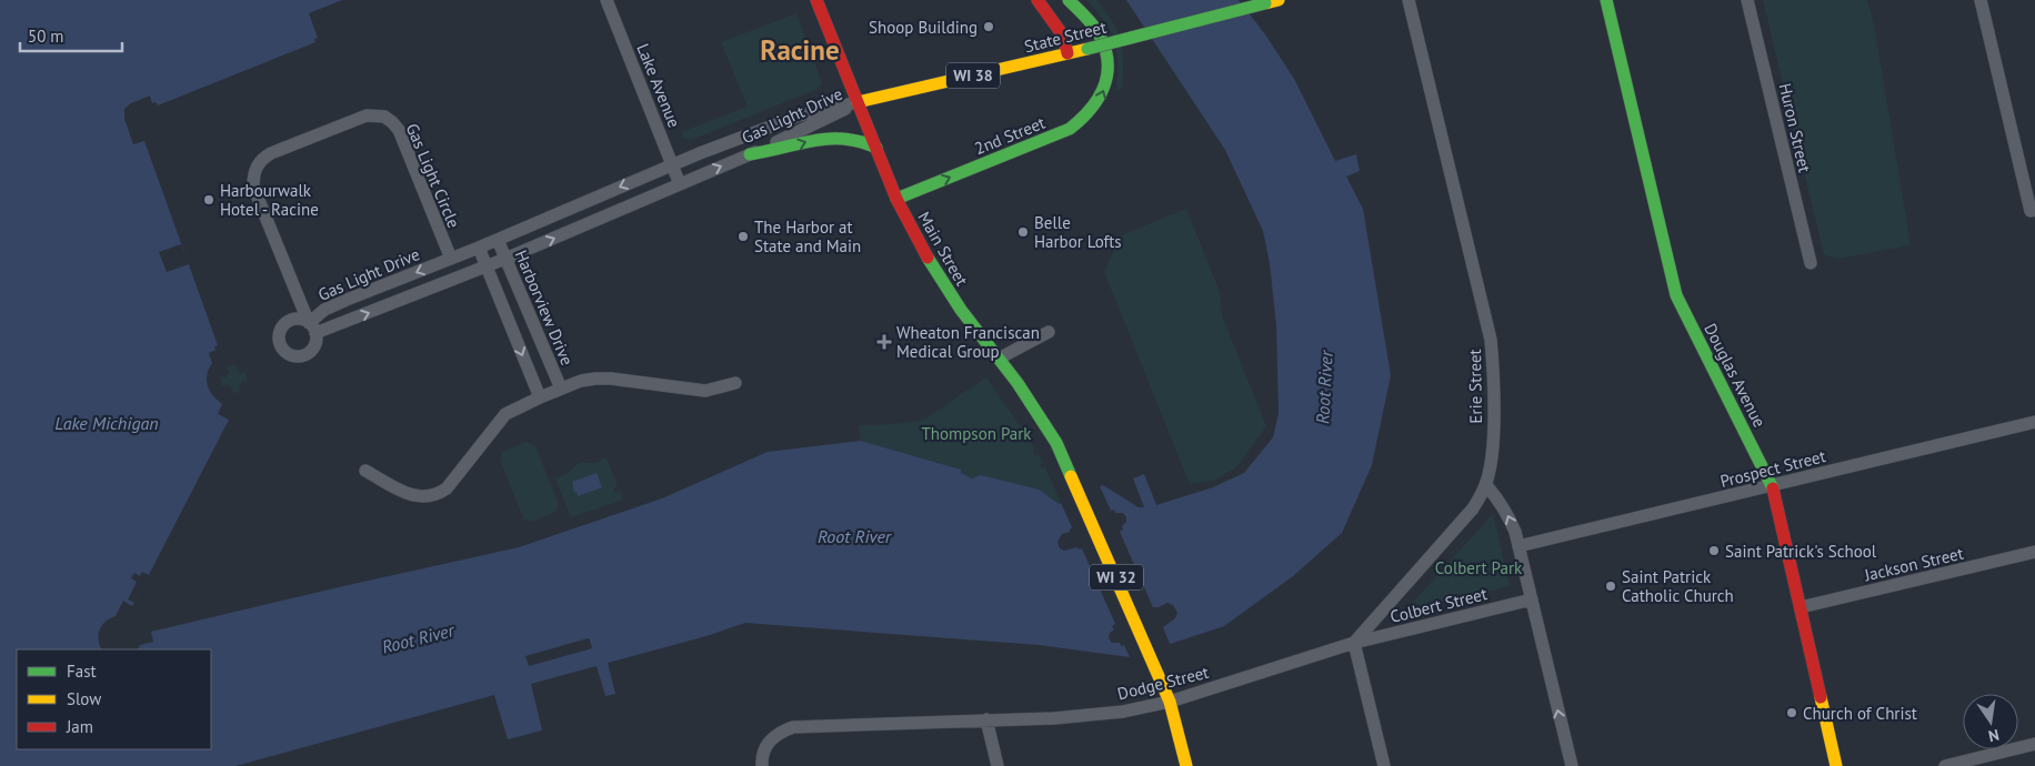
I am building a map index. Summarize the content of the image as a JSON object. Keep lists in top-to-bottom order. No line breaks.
{"streets":{"main road":["State Street","WI 38","2nd Street","Main Street","Douglas Avenue","WI 32"],"street":["Lake Avenue","Gas Light Drive","Huron Street","Gas Light Circle","Harborview Drive","Erie Street","Prospect Street","Jackson Street","Colbert Street","Dodge Street"]},"crossings":[["State Street","Gas Light Drive"],["State Street","Main Street"],["Lake Avenue","Gas Light Drive"],["Gas Light Drive","Gas Light Circle"],["Gas Light Drive","Main Street"],["Gas Light Drive","Harborview Drive"],["2nd Street","Main Street"],["Main Street","WI 32"],["Main Street","Dodge Street"],["Douglas Avenue","Prospect Street"],["Douglas Avenue","Jackson Street"],["WI 32","Dodge Street"],["Colbert Street","Dodge Street"]],"districts":["Racine"],"water":["Root River","Lake Michigan"],"parks":["Thompson Park","Colbert Park"],"places":{"other":["Shoop Building","Harbourwalk Hotel - Racine","Belle Harbor Lofts","The Harbor at State and Main","Saint Patrick's School","Saint Patrick Catholic Church","Church of Christ"],"health":["Wheaton Franciscan Medical Group"]},"legend":["Fast","Slow","Jam"],"scale_bar":"50 m","north":"bottom"}
